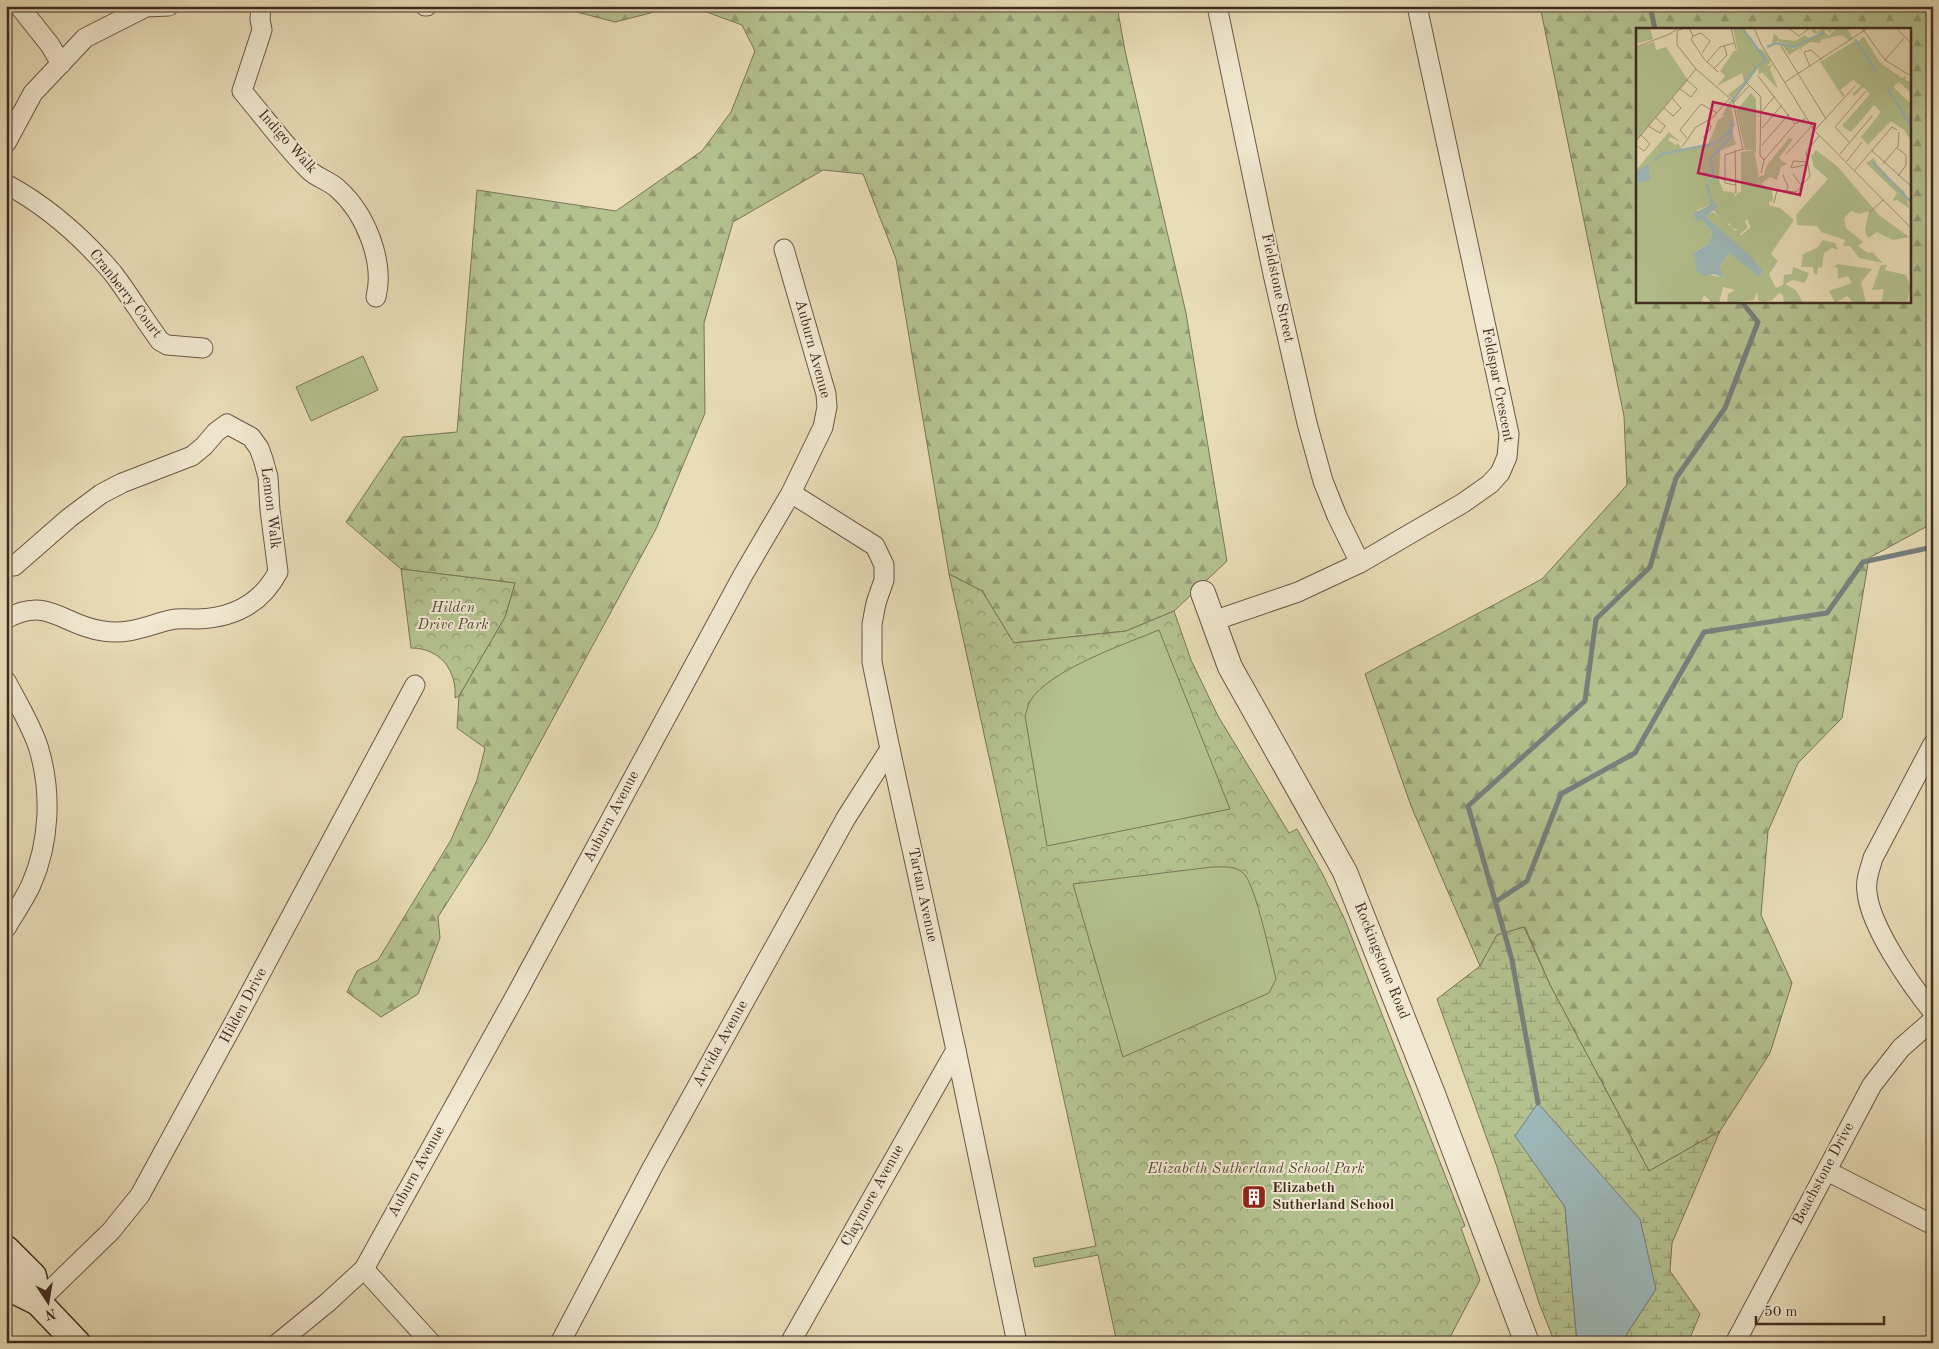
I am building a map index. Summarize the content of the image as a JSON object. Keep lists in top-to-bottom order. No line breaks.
{"streets":{"street":["Indigo Walk","Fieldstone Street","Cranberry Court","Auburn Avenue","Feldspar Crescent","Lemon Walk","Tartan Avenue","Rockingstone Road","Hilden Drive","Arvida Avenue","Beachstone Drive","Claymore Avenue"]},"crossings":[["Fieldstone Street","Feldspar Crescent"],["Auburn Avenue","Tartan Avenue"],["Feldspar Crescent","Rockingstone Road"],["Tartan Avenue","Arvida Avenue"],["Tartan Avenue","Claymore Avenue"]],"parks":["Hilden Drive Park","Elizabeth Sutherland School Park"],"places":{"building":["Elizabeth Sutherland School"]},"scale_bar":"50 m","north":"bottom"}
